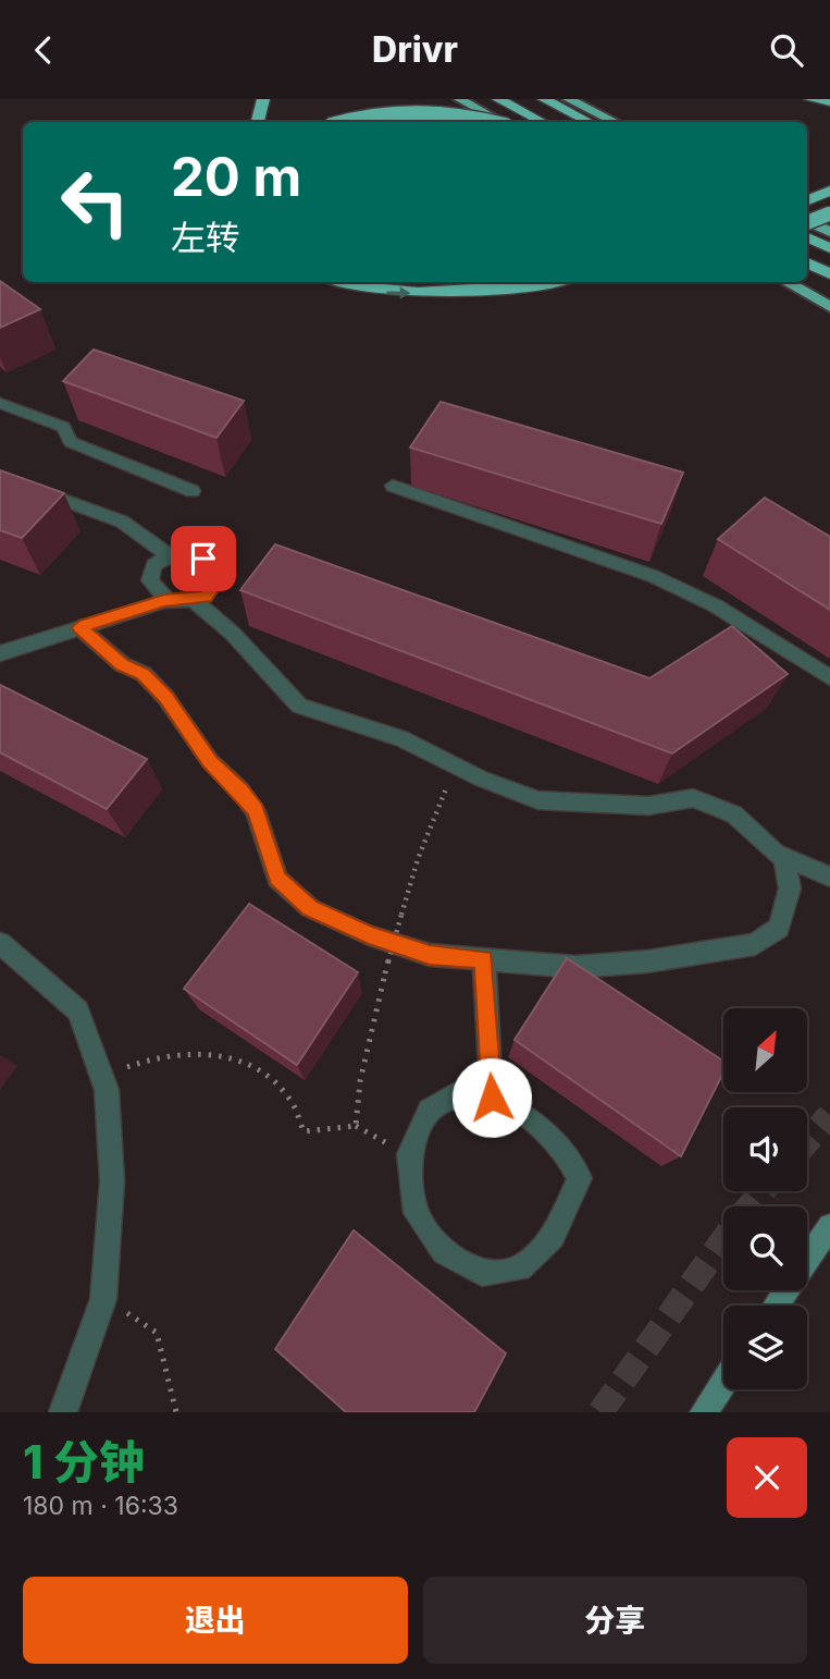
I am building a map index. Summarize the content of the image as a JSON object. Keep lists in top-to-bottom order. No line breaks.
{"north":"top right","page":{"header":"Drivr","turn":["20 m","左转"],"heading":["1 分钟","180 m · 16:33"],"buttons":["退出","分享"]}}
